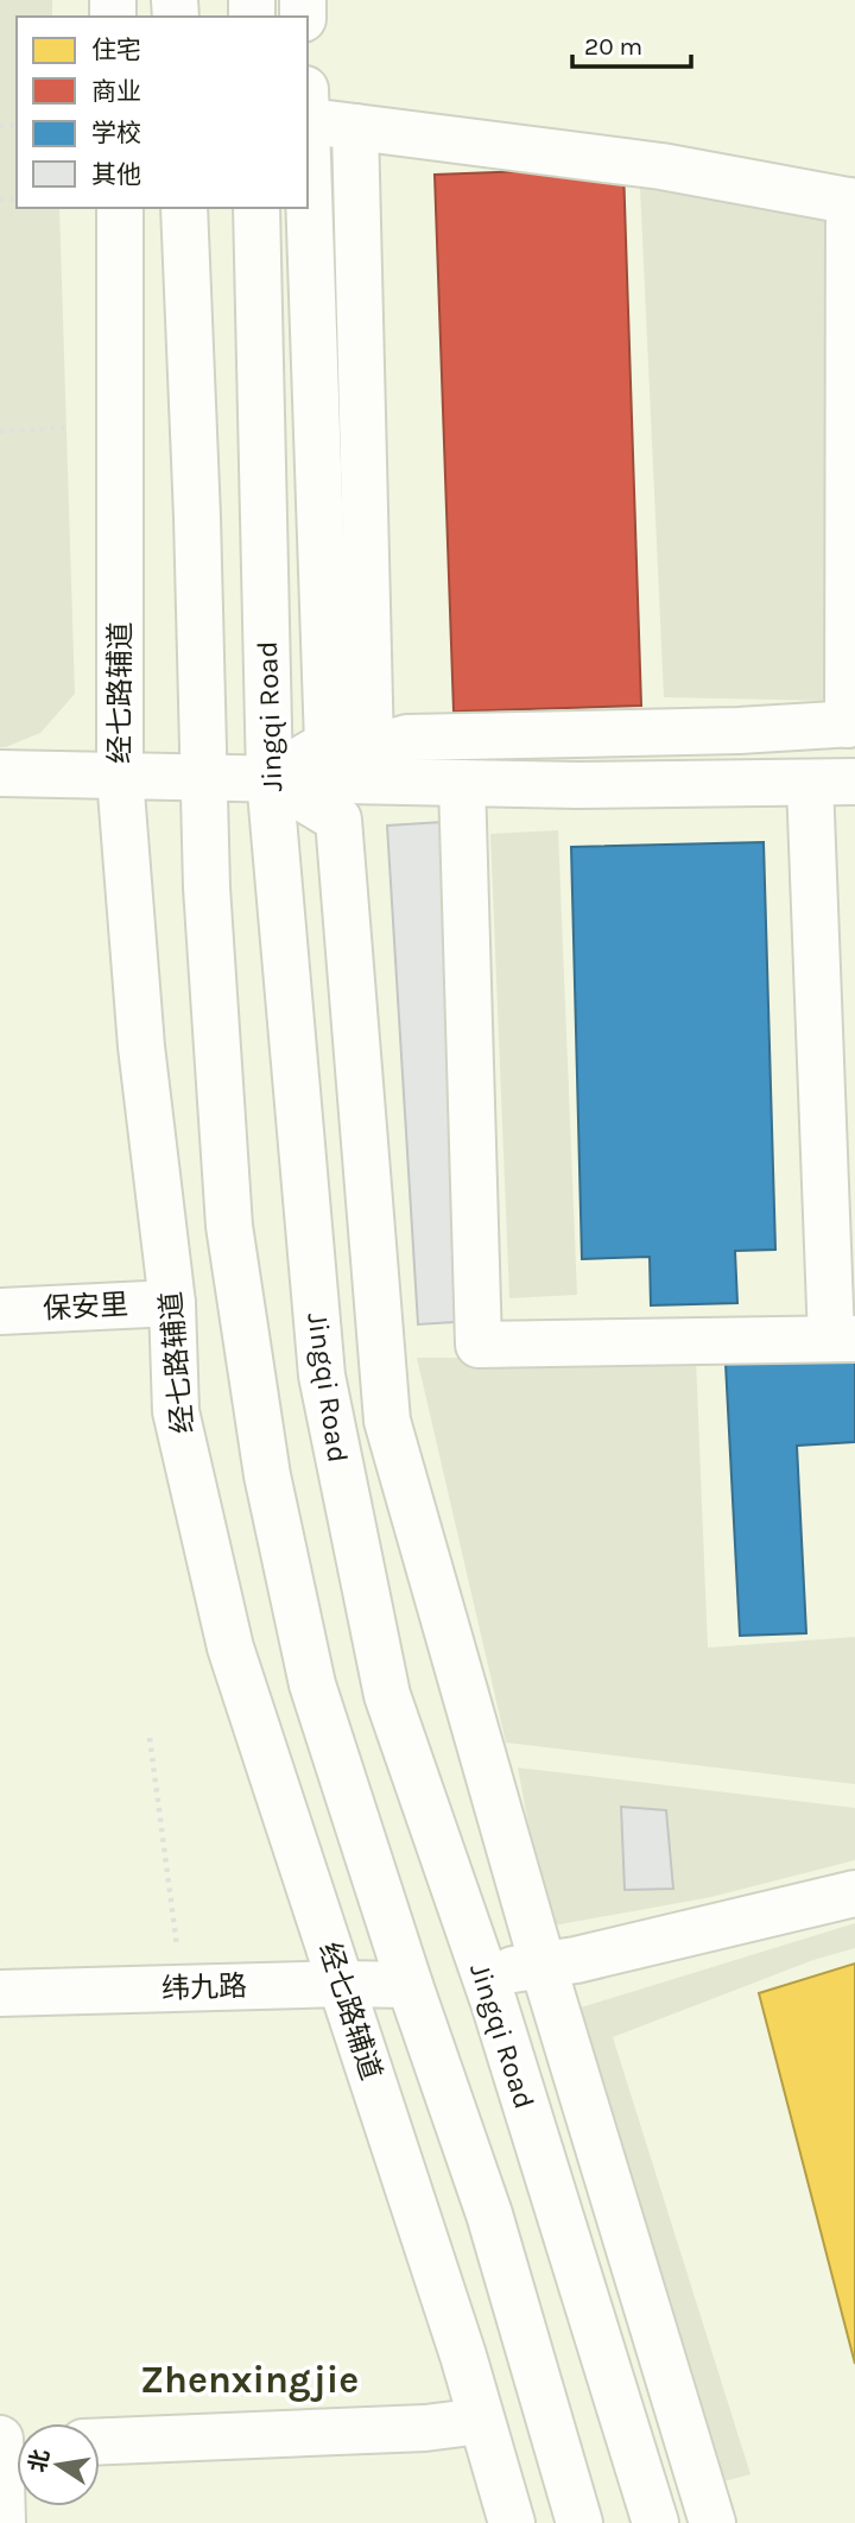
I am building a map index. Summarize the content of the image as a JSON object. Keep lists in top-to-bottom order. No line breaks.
{"streets":{"street":["经七路辅道","Jingqi Road","保安里","纬九路"]},"crossings":[["经七路辅道","保安里"],["经七路辅道","纬九路"]],"districts":["Zhenxingjie"],"legend":["住宅","商业","学校","其他"],"scale_bar":"20 m","north":"left"}
